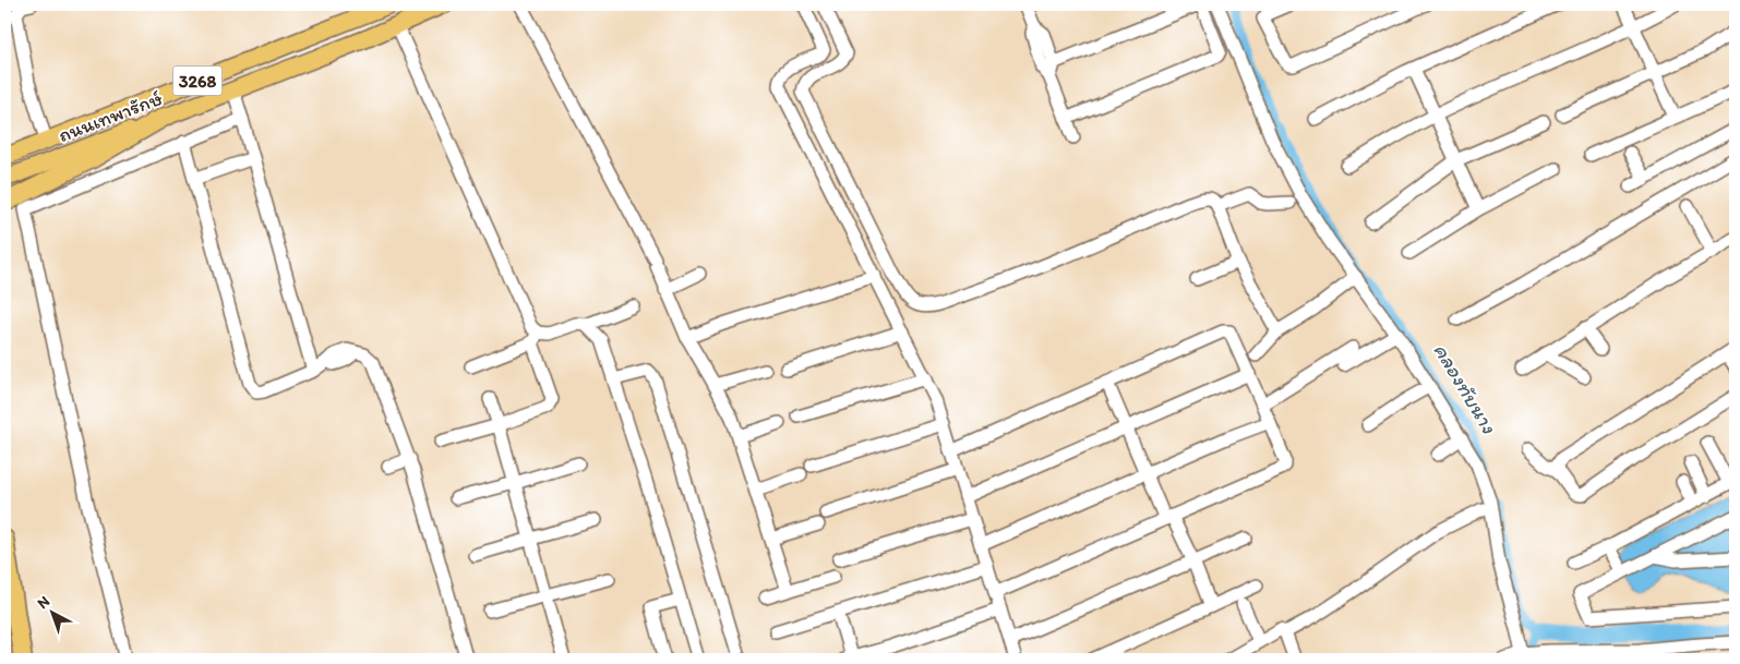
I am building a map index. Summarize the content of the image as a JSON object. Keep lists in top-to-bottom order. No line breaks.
{"streets":{"main road":["3268","ถนนเทพารักษ์"]},"water":["คลองทับนาง"],"north":"top left"}
